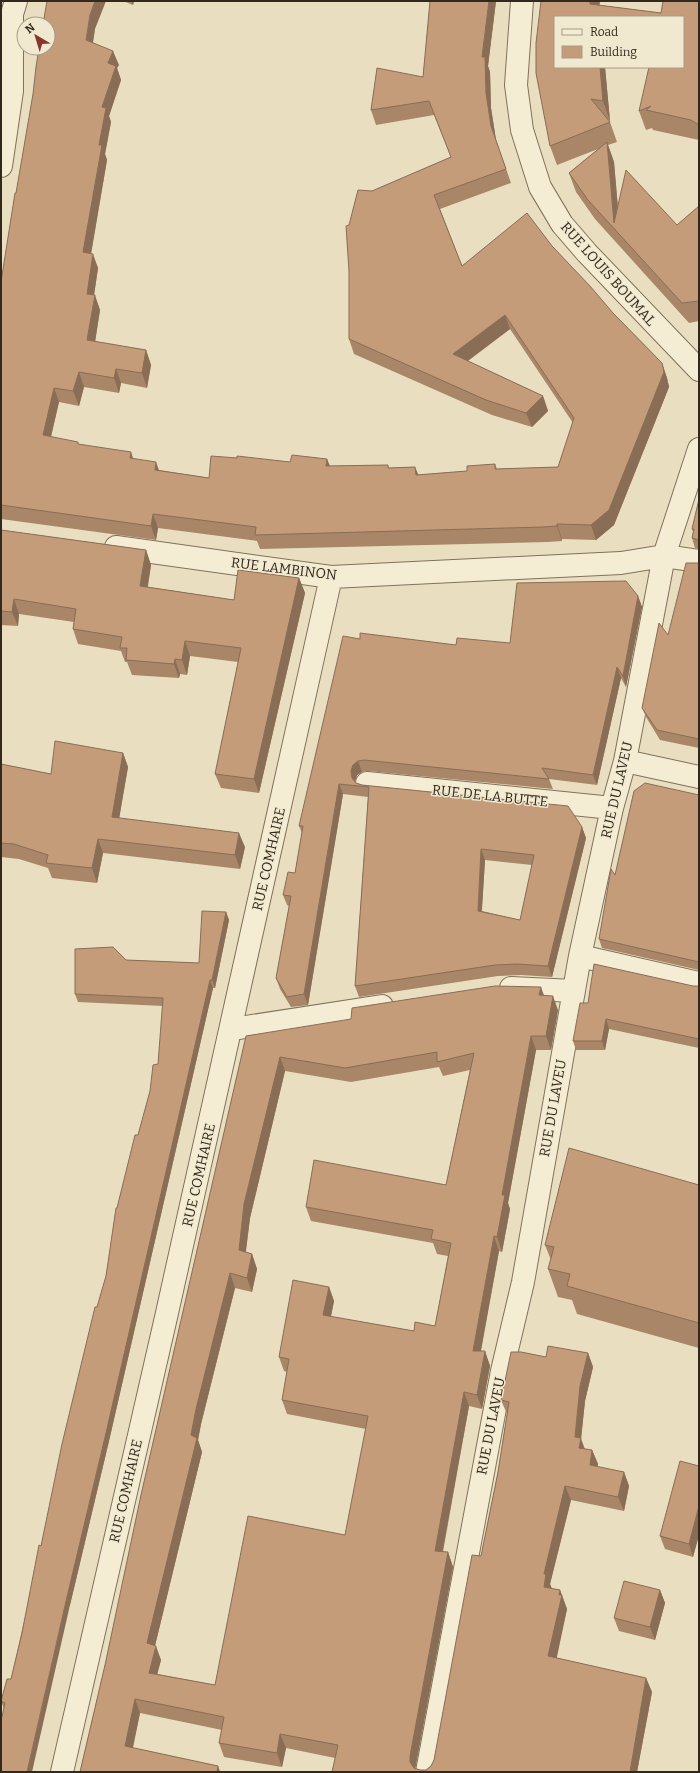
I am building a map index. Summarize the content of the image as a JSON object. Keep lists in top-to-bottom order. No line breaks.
{"streets":{"street":["RUE LOUIS BOUMAL","RUE LAMBINON","RUE DU LAVEU","RUE DE LA BUTTE","RUE COMHAIRE"]},"crossings":[["RUE LAMBINON","RUE DU LAVEU"],["RUE LAMBINON","RUE COMHAIRE"],["RUE DU LAVEU","RUE DE LA BUTTE"]],"legend":["Road","Building"],"north":"top left"}
